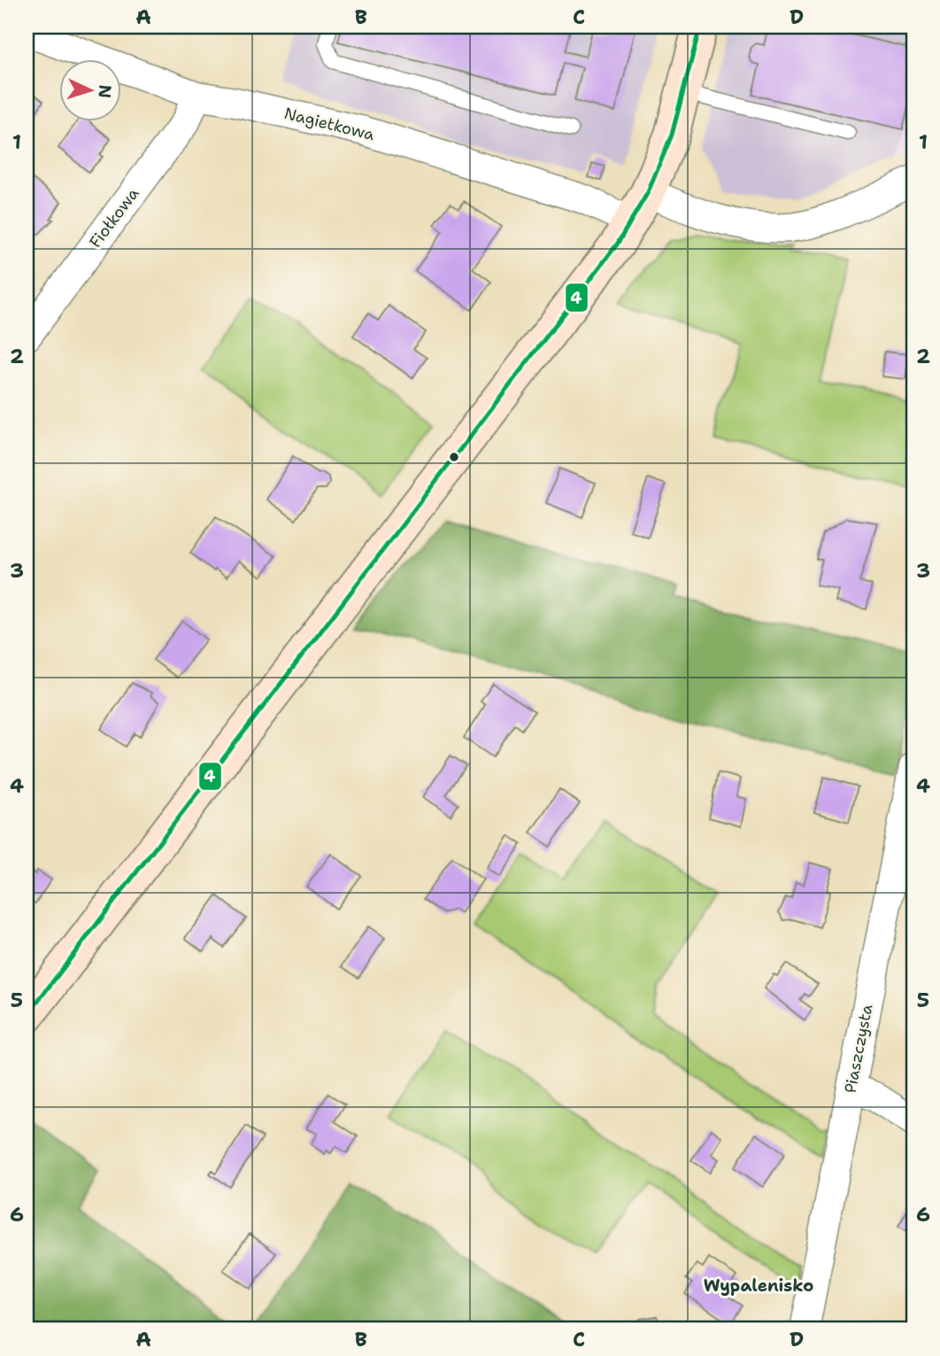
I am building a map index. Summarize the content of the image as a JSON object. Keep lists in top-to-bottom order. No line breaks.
{"streets":{"street":["Nagietkowa","Fiołkowa","Piaszczysta"]},"crossings":[["Nagietkowa","Fiołkowa"]],"districts":["Wypalenisko"],"lines":["transit line 4"],"north":"right","grid":{"columns":["A","B","C","D"],"rows":["1","2","3","4","5","6"]}}
